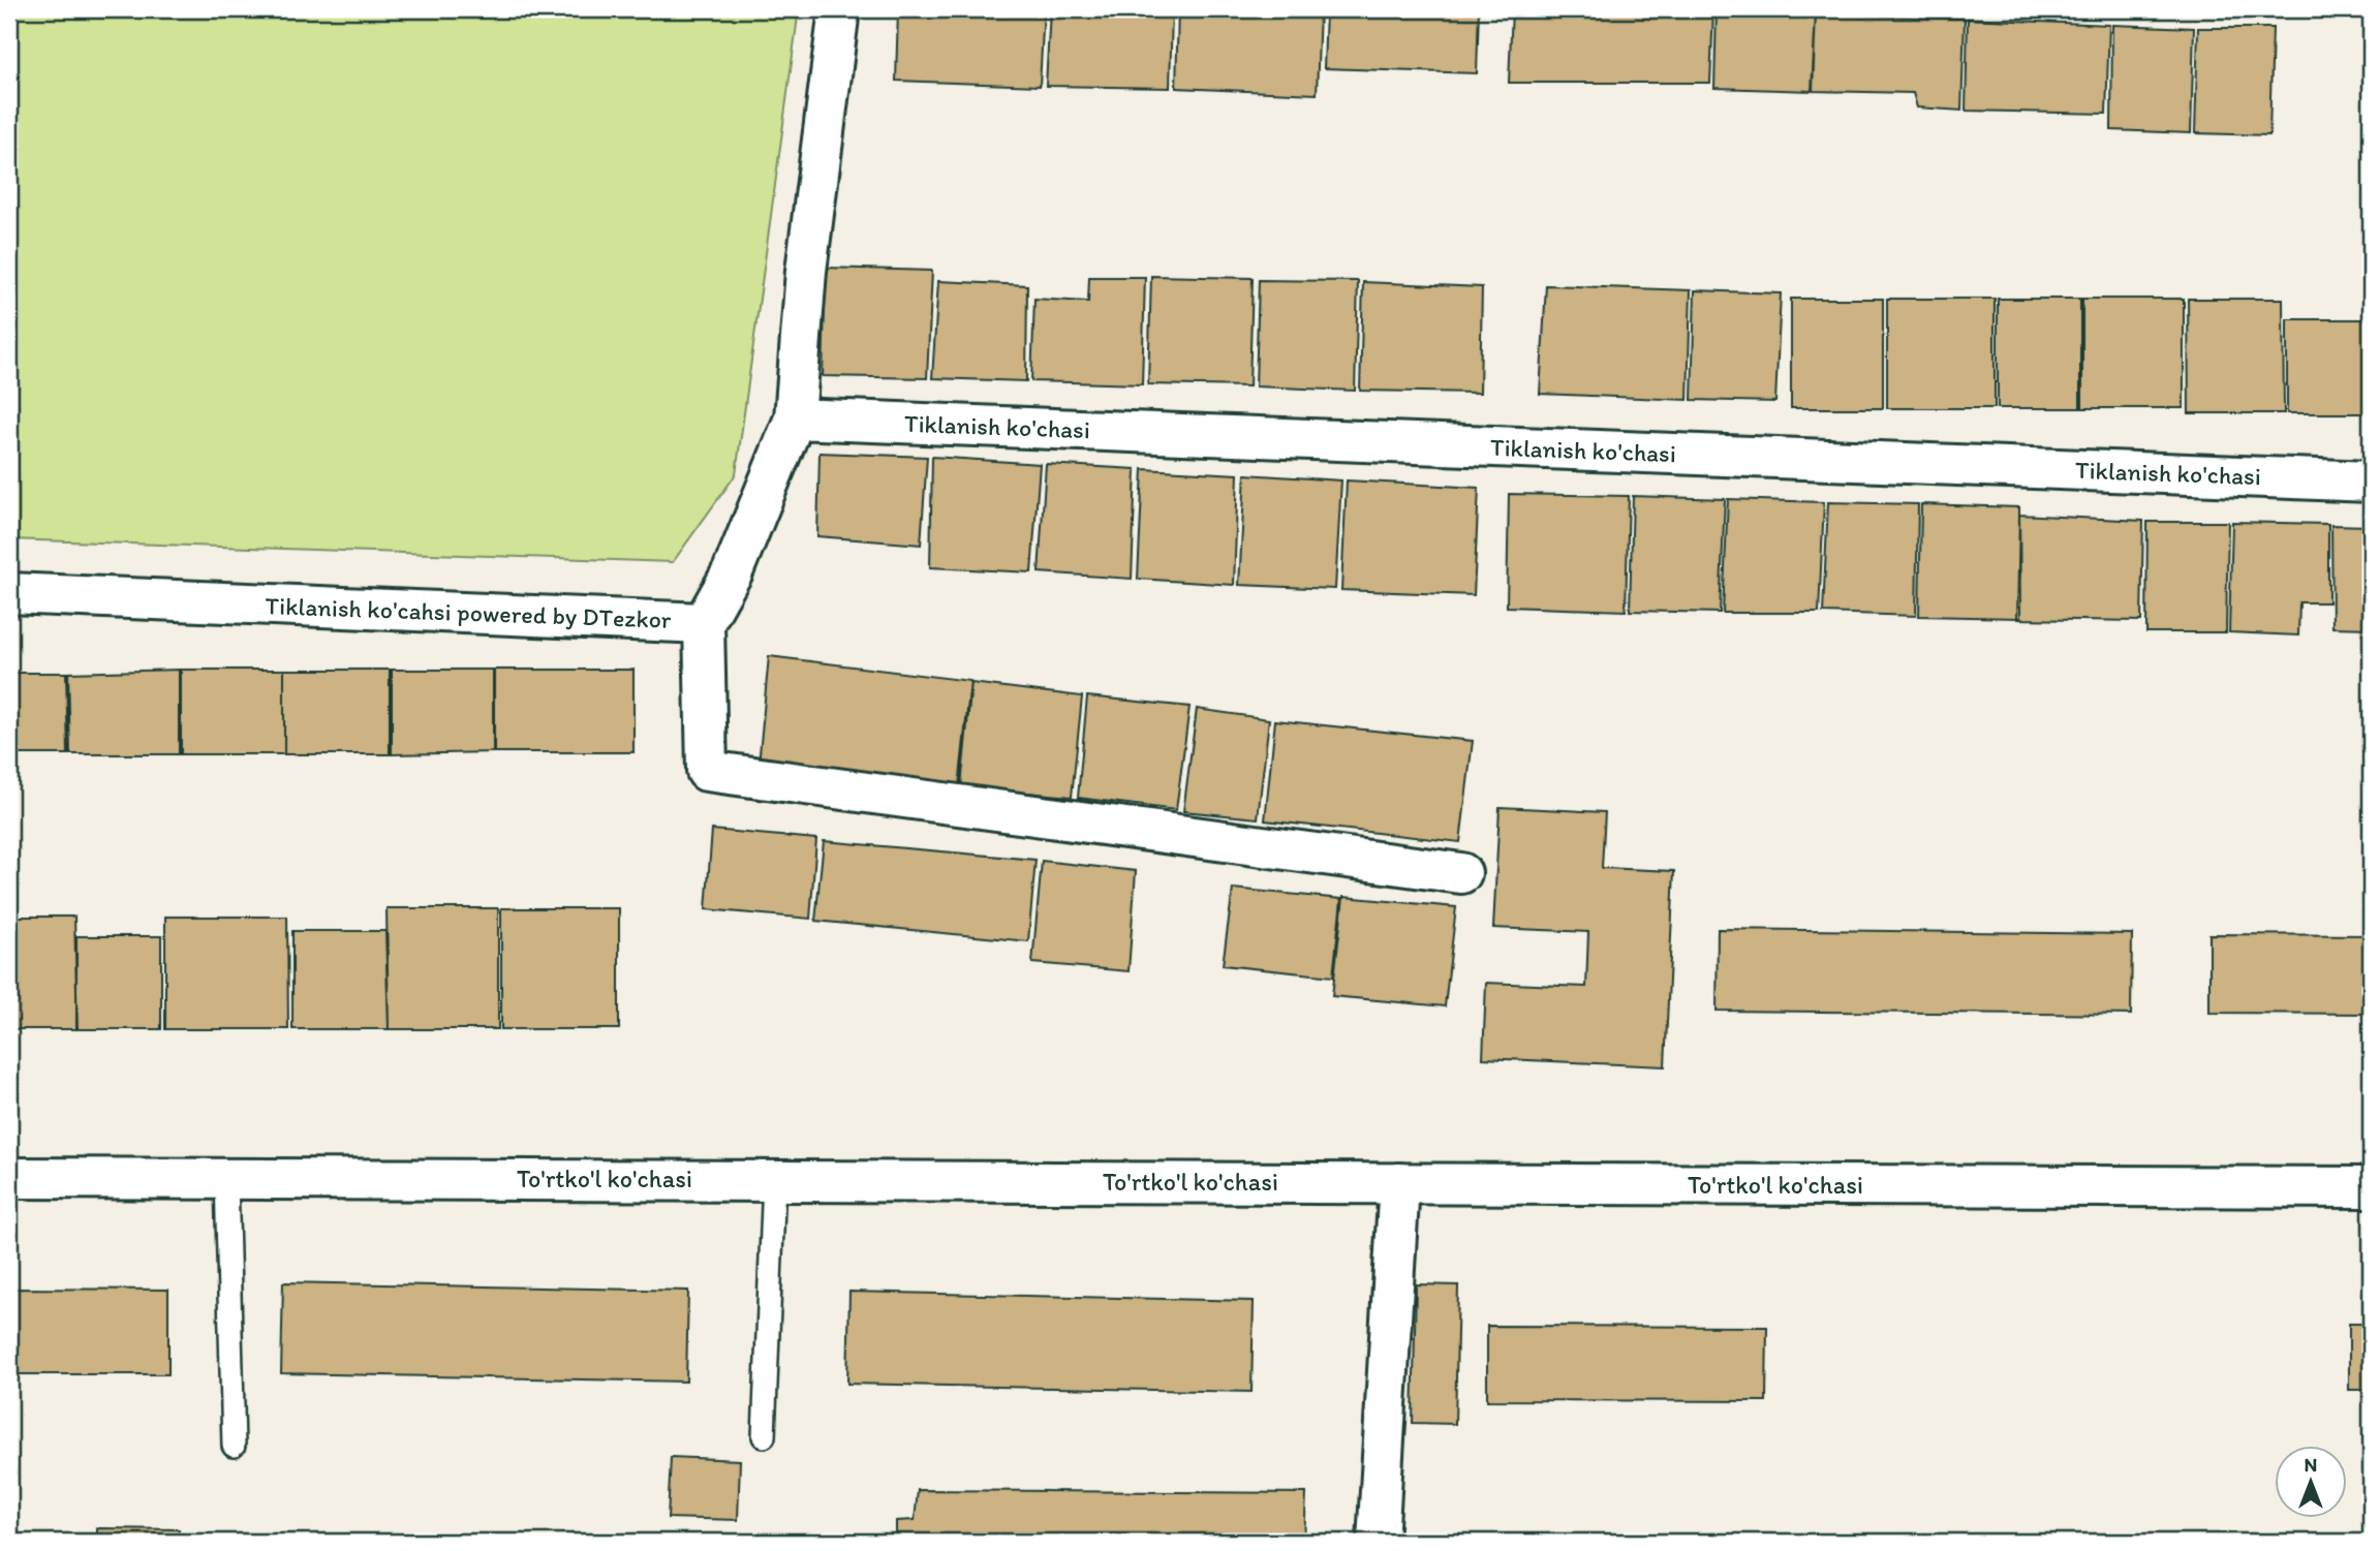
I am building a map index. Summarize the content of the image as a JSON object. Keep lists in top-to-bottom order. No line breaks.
{"streets":{"street":["Tiklanish ko'chasi","Tiklanish ko'cahsi powered by DTezkor","To'rtko'l ko'chasi"]},"crossings":[["Tiklanish ko'chasi","Tiklanish ko'cahsi powered by DTezkor"]],"north":"top"}
